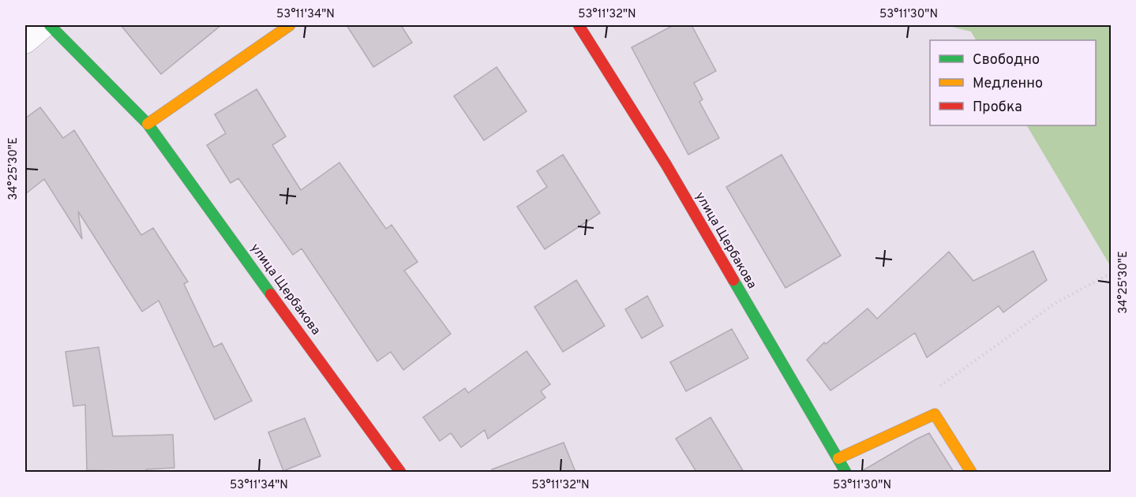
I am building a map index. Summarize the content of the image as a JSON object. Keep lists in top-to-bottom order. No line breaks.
{"streets":{"street":["улица Щербакова"]},"legend":["Свободно","Медленно","Пробка"],"coordinates":["53°11'34\"N","53°11'32\"N","53°11'30\"N","34°25'30\"E"]}
